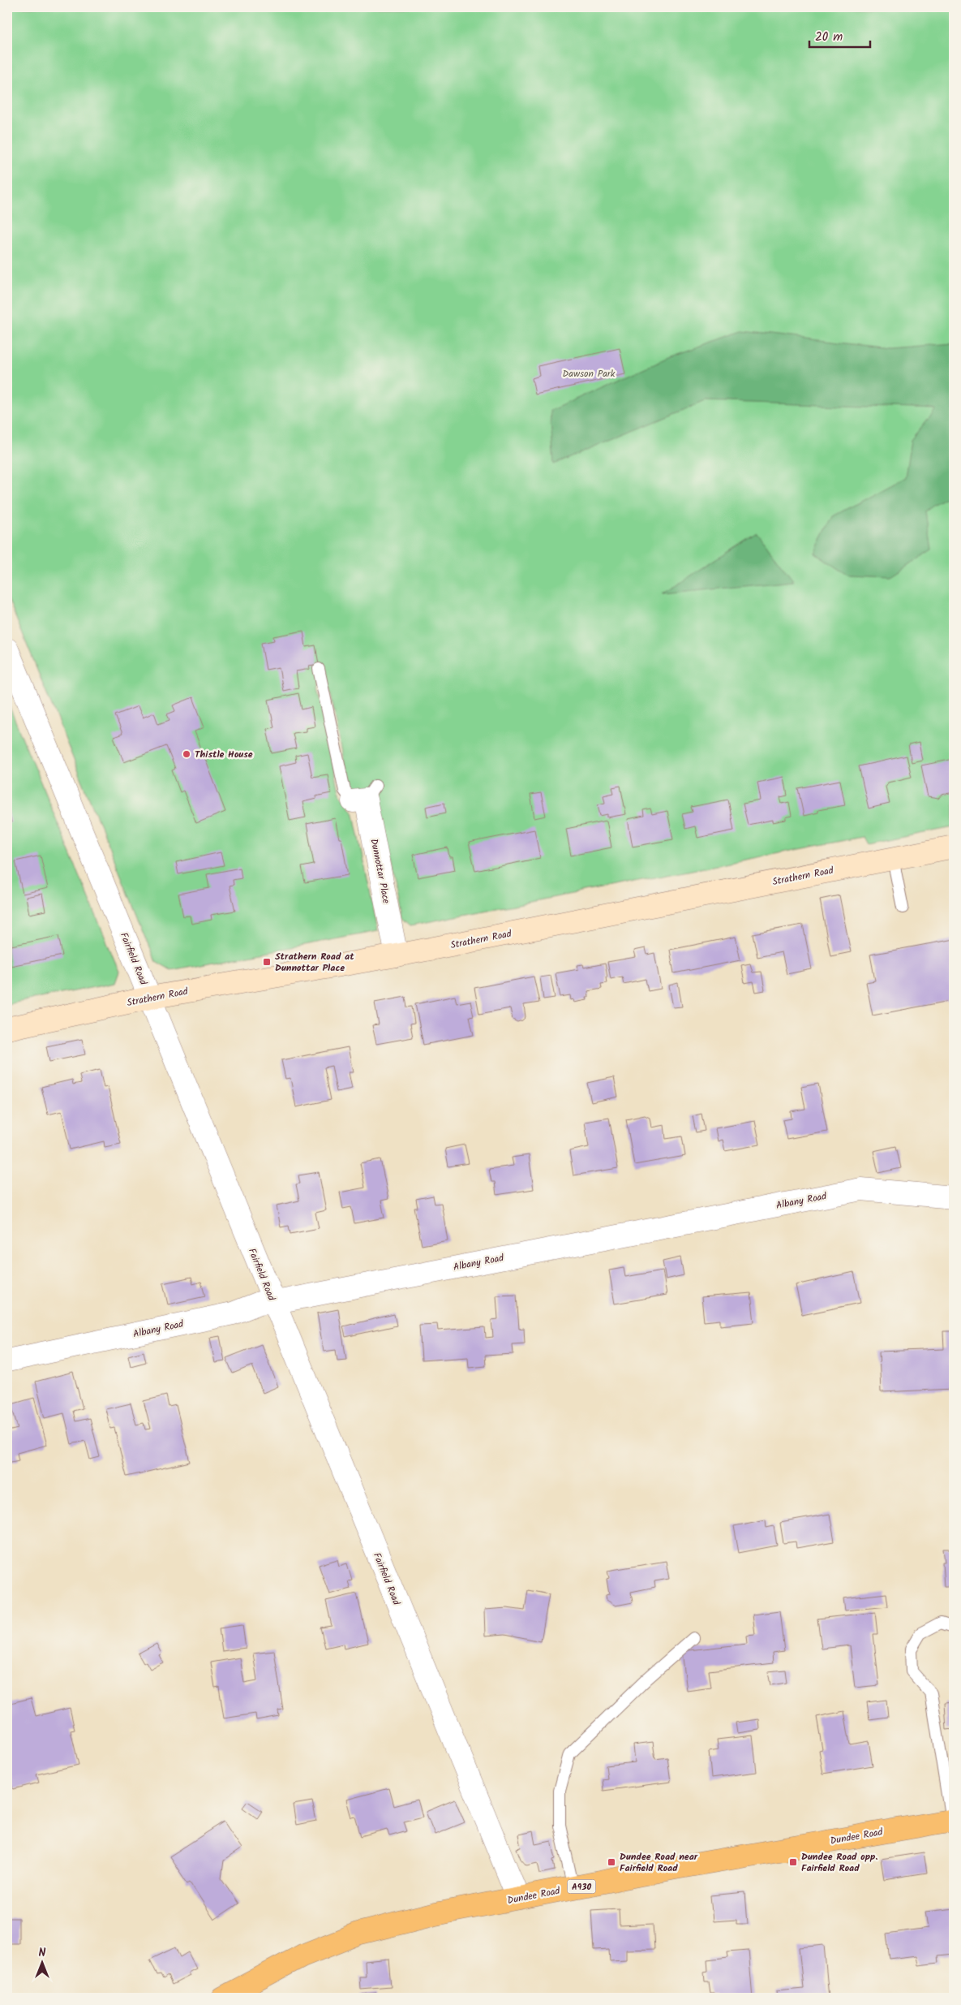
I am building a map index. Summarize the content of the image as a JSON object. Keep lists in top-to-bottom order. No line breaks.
{"streets":{"main road":["Dundee Road","A930"],"street":["Dunnottar Place","Strathern Road","Fairfield Road","Albany Road"]},"crossings":[["Dunnottar Place","Strathern Road"],["Strathern Road","Fairfield Road"],["Fairfield Road","Albany Road"],["Fairfield Road","Dundee Road"]],"parks":["Dawson Park"],"places":{"other":["Thistle House"],"transit":["Strathern Road at Dunnottar Place","Dundee Road near Fairfield Road","Dundee Road opp. Fairfield Road"]},"scale_bar":"20 m","north":"top"}
